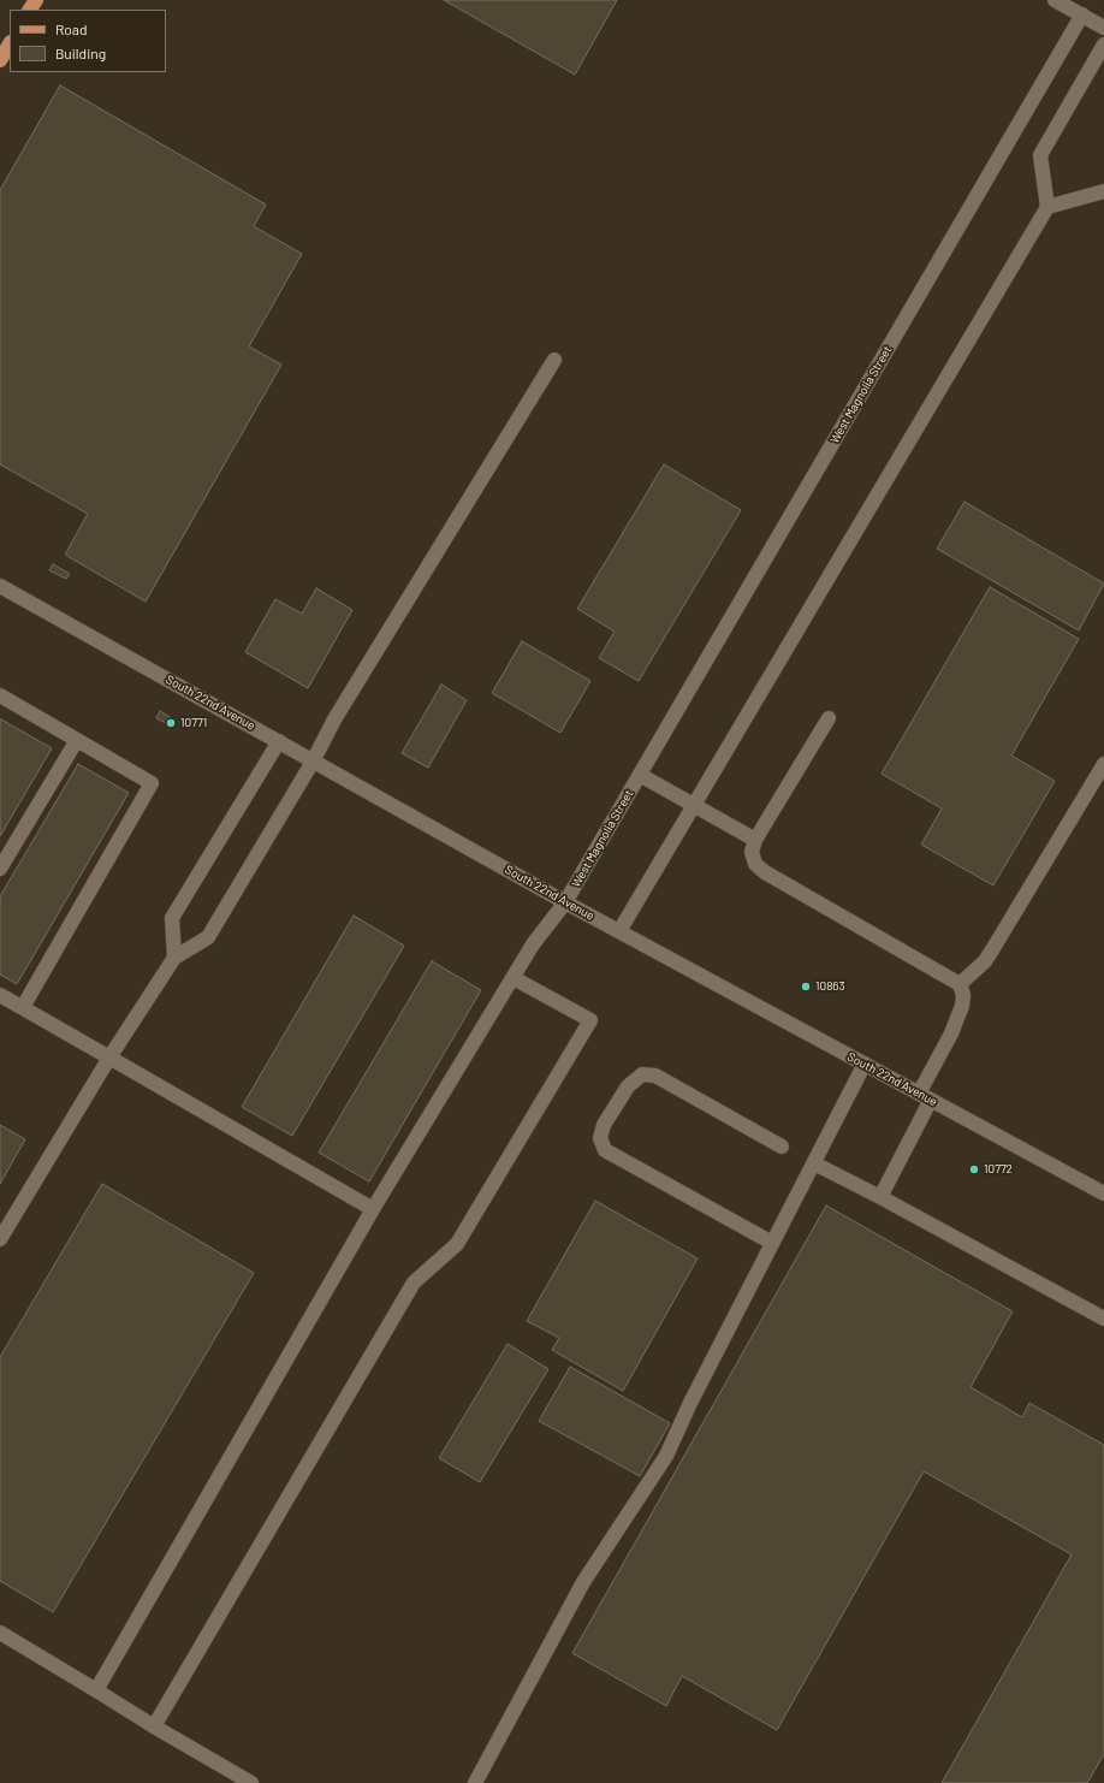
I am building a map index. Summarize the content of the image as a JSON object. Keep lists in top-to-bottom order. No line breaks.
{"streets":{"street":["West Magnolia Street","South 22nd Avenue"]},"crossings":[["West Magnolia Street","South 22nd Avenue"]],"places":["10771","10863","10772"],"legend":["Road","Building"]}
